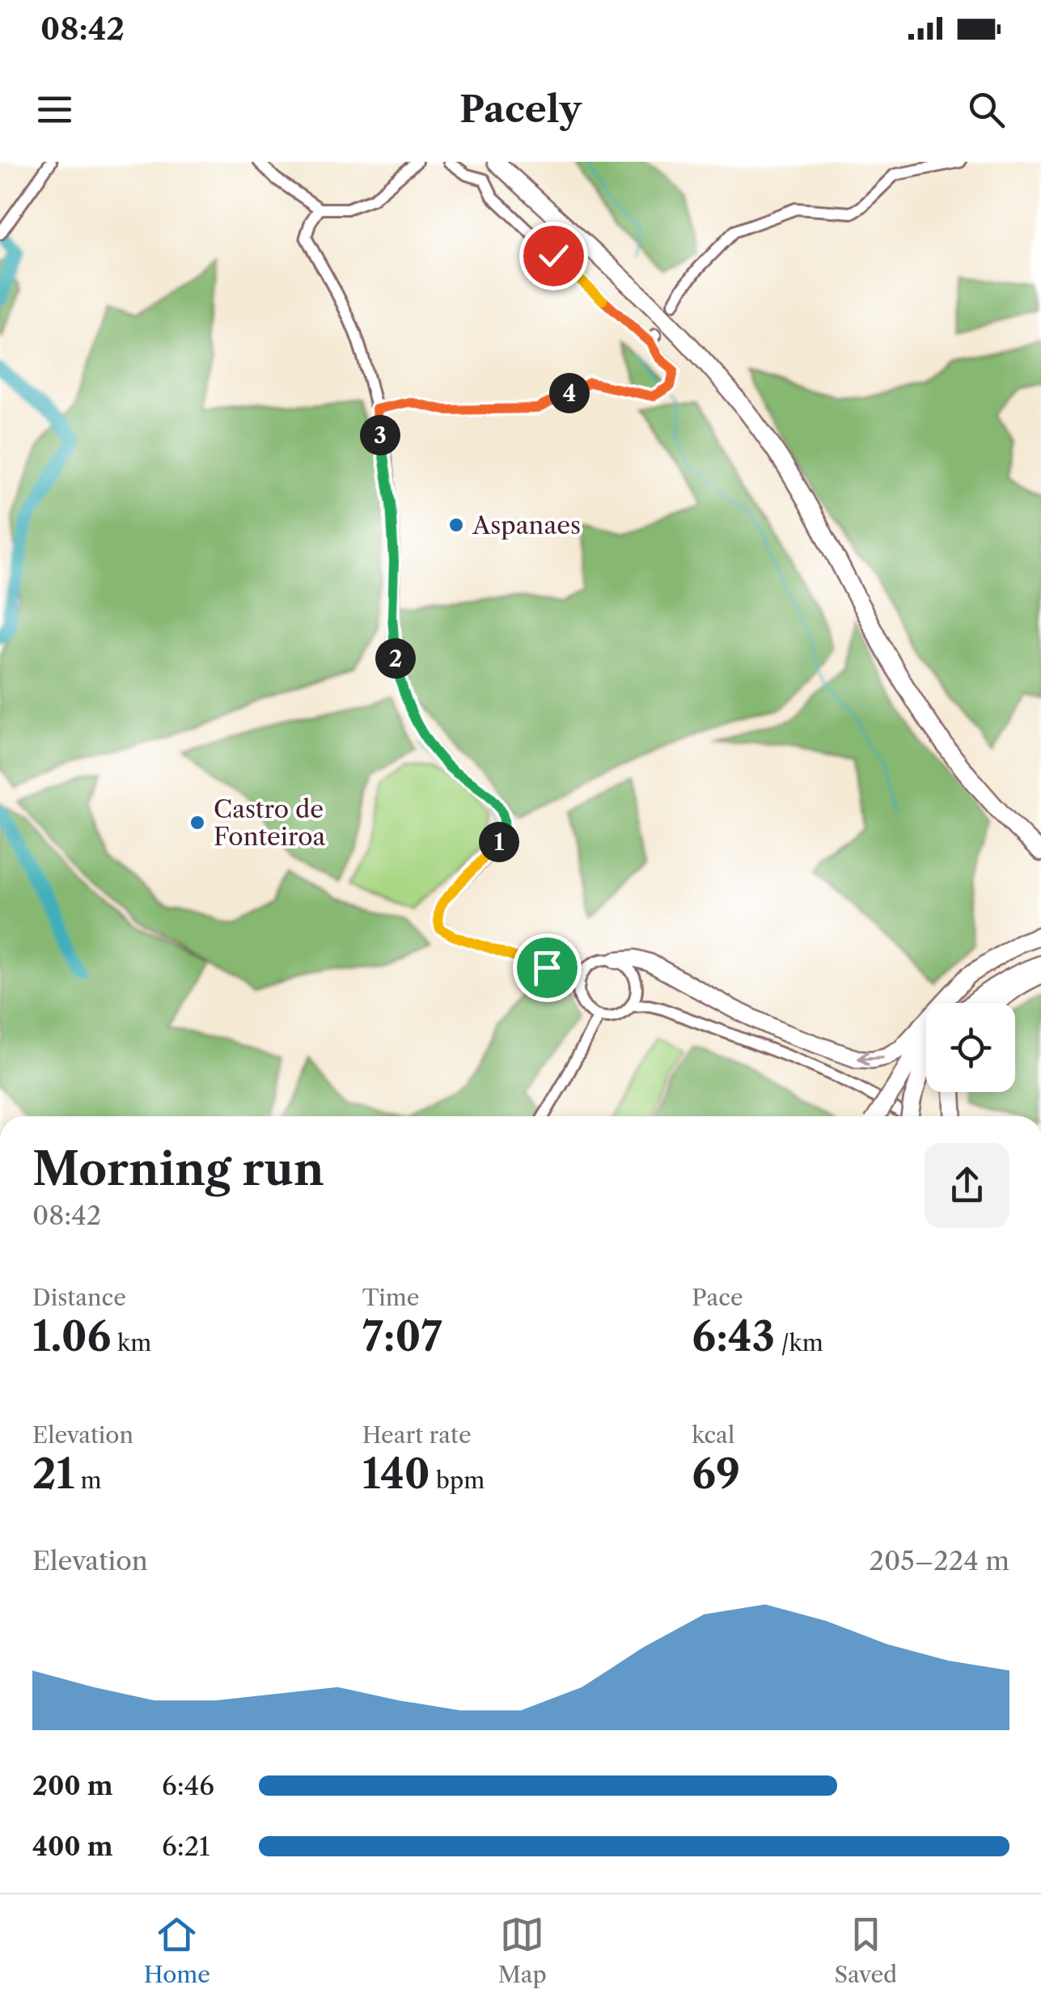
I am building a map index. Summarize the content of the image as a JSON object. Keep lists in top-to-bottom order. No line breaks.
{"places":["Aspanaes","Castro de Fonteiroa"],"page":{"status":"08:42","header":"Pacely","pins":["4","3","2","1"],"heading":["Morning run","08:42"],"stats":[["Distance","1.06 km"],["Time","7:07"],["Pace","6:43 /km"],["Elevation","21 m"],["Heart rate","140 bpm"],["kcal","69"]],"chart":["Elevation","205–224 m"],"list":[{"name":"200 m","note":"6:46"},{"name":"400 m","note":"6:21"}],"tabs":["Home","Map","Saved"]}}
